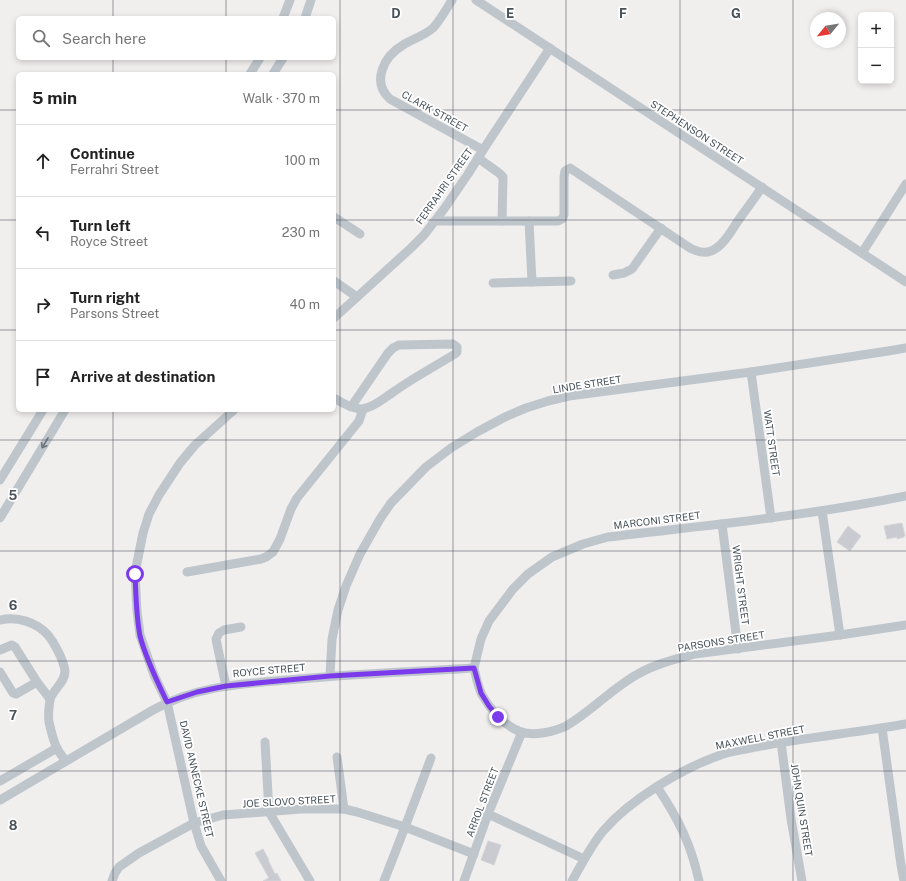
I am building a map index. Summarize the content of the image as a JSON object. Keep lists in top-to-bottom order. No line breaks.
{"streets":{"street":["CLARK STREET","STEPHENSON STREET","FERRAHRI STREET","LINDE STREET","WATT STREET","MARCONI STREET","WRIGHT STREET","PARSONS STREET","ROYCE STREET","MAXWELL STREET","DAVID ANNECKE STREET","JOE SLOVO STREET","ARROL STREET","JOHN QUIN STREET"]},"crossings":[["CLARK STREET","FERRAHRI STREET"],["STEPHENSON STREET","FERRAHRI STREET"],["LINDE STREET","WATT STREET"],["LINDE STREET","ROYCE STREET"],["WATT STREET","MARCONI STREET"],["MARCONI STREET","WRIGHT STREET"],["MARCONI STREET","PARSONS STREET"],["MARCONI STREET","ROYCE STREET"],["WRIGHT STREET","PARSONS STREET"],["PARSONS STREET","ROYCE STREET"],["PARSONS STREET","ARROL STREET"],["ROYCE STREET","DAVID ANNECKE STREET"],["MAXWELL STREET","JOHN QUIN STREET"],["DAVID ANNECKE STREET","JOE SLOVO STREET"],["JOE SLOVO STREET","ARROL STREET"]],"north":"bottom left","page":{"map_buttons":["+","−"],"search":"Search here","heading":["5 min","Walk · 370 m"],"list":[["Continue","Ferrahri Street","100 m"],["Turn left","Royce Street","230 m"],["Turn right","Parsons Street","40 m"],"Arrive at destination"]},"grid":{"columns":["D","E","F","G"],"rows":["5","6","7","8"]}}
